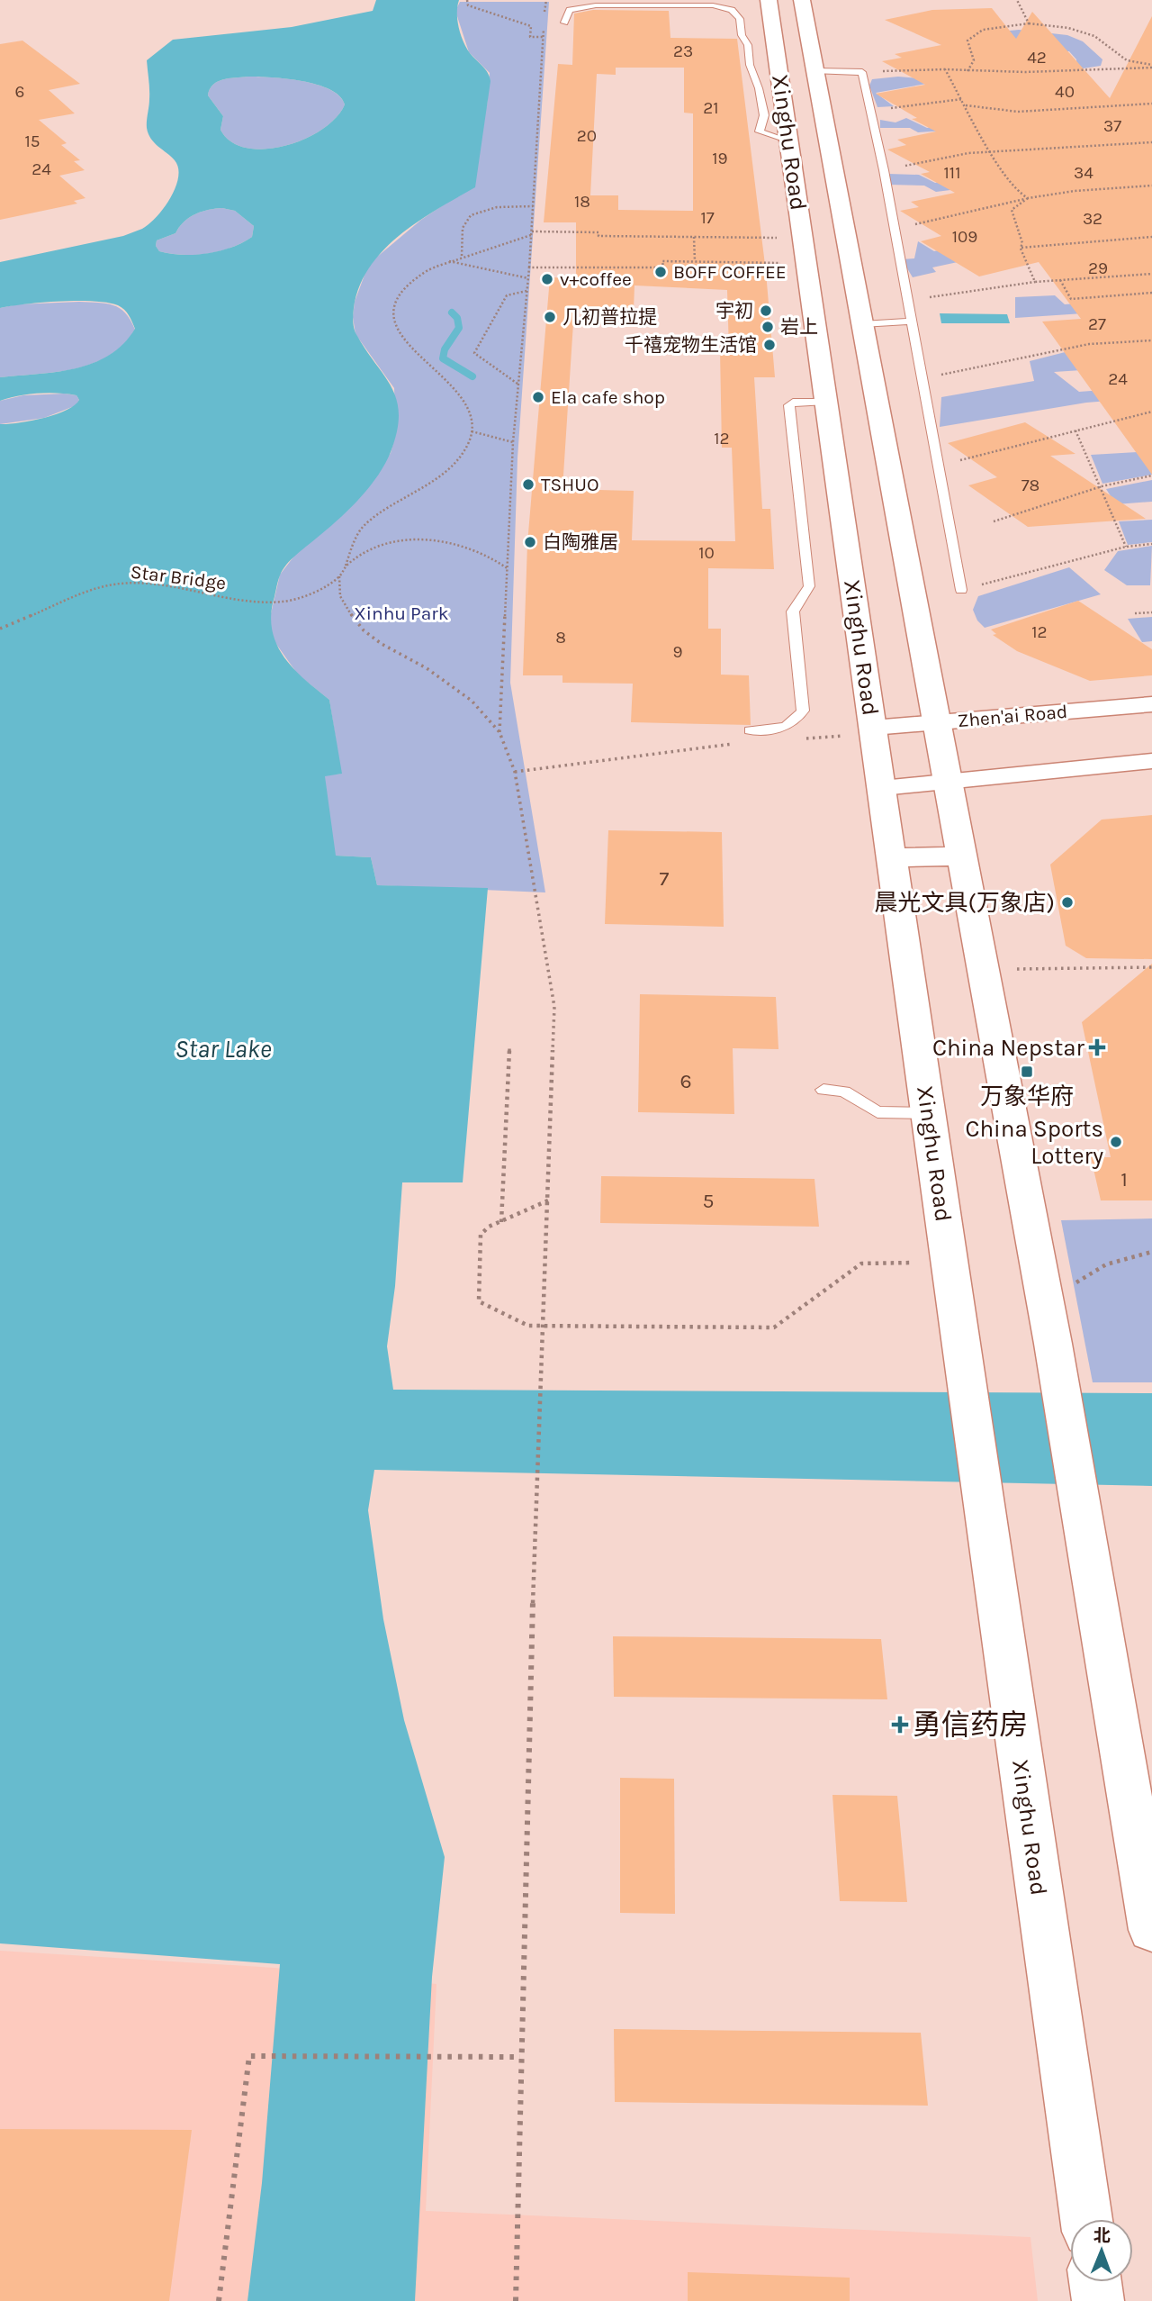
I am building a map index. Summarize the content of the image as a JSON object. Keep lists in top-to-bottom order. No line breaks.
{"streets":{"street":["Xinghu Road","Zhen'ai Road"],"path":["Star Bridge"]},"crossings":[["Xinghu Road","Zhen'ai Road"]],"water":["Star Lake"],"parks":["Xinhu Park"],"places":{"other":["BOFF COFFEE","v+coffee","宇初","几初普拉提","岩上","千禧宠物生活馆","Ela cafe shop","TSHUO","白陶雅居","晨光文具(万象店)","China Sports Lottery"],"health":["China Nepstar","勇信药房"],"transit":["万象华府"]},"house_numbers":["23","42","6","40","21","37","20","15","19","24","111","34","18","17","32","109","29","27","24","12","78","10","12","8","9","7","6","1","5"],"north":"top"}
